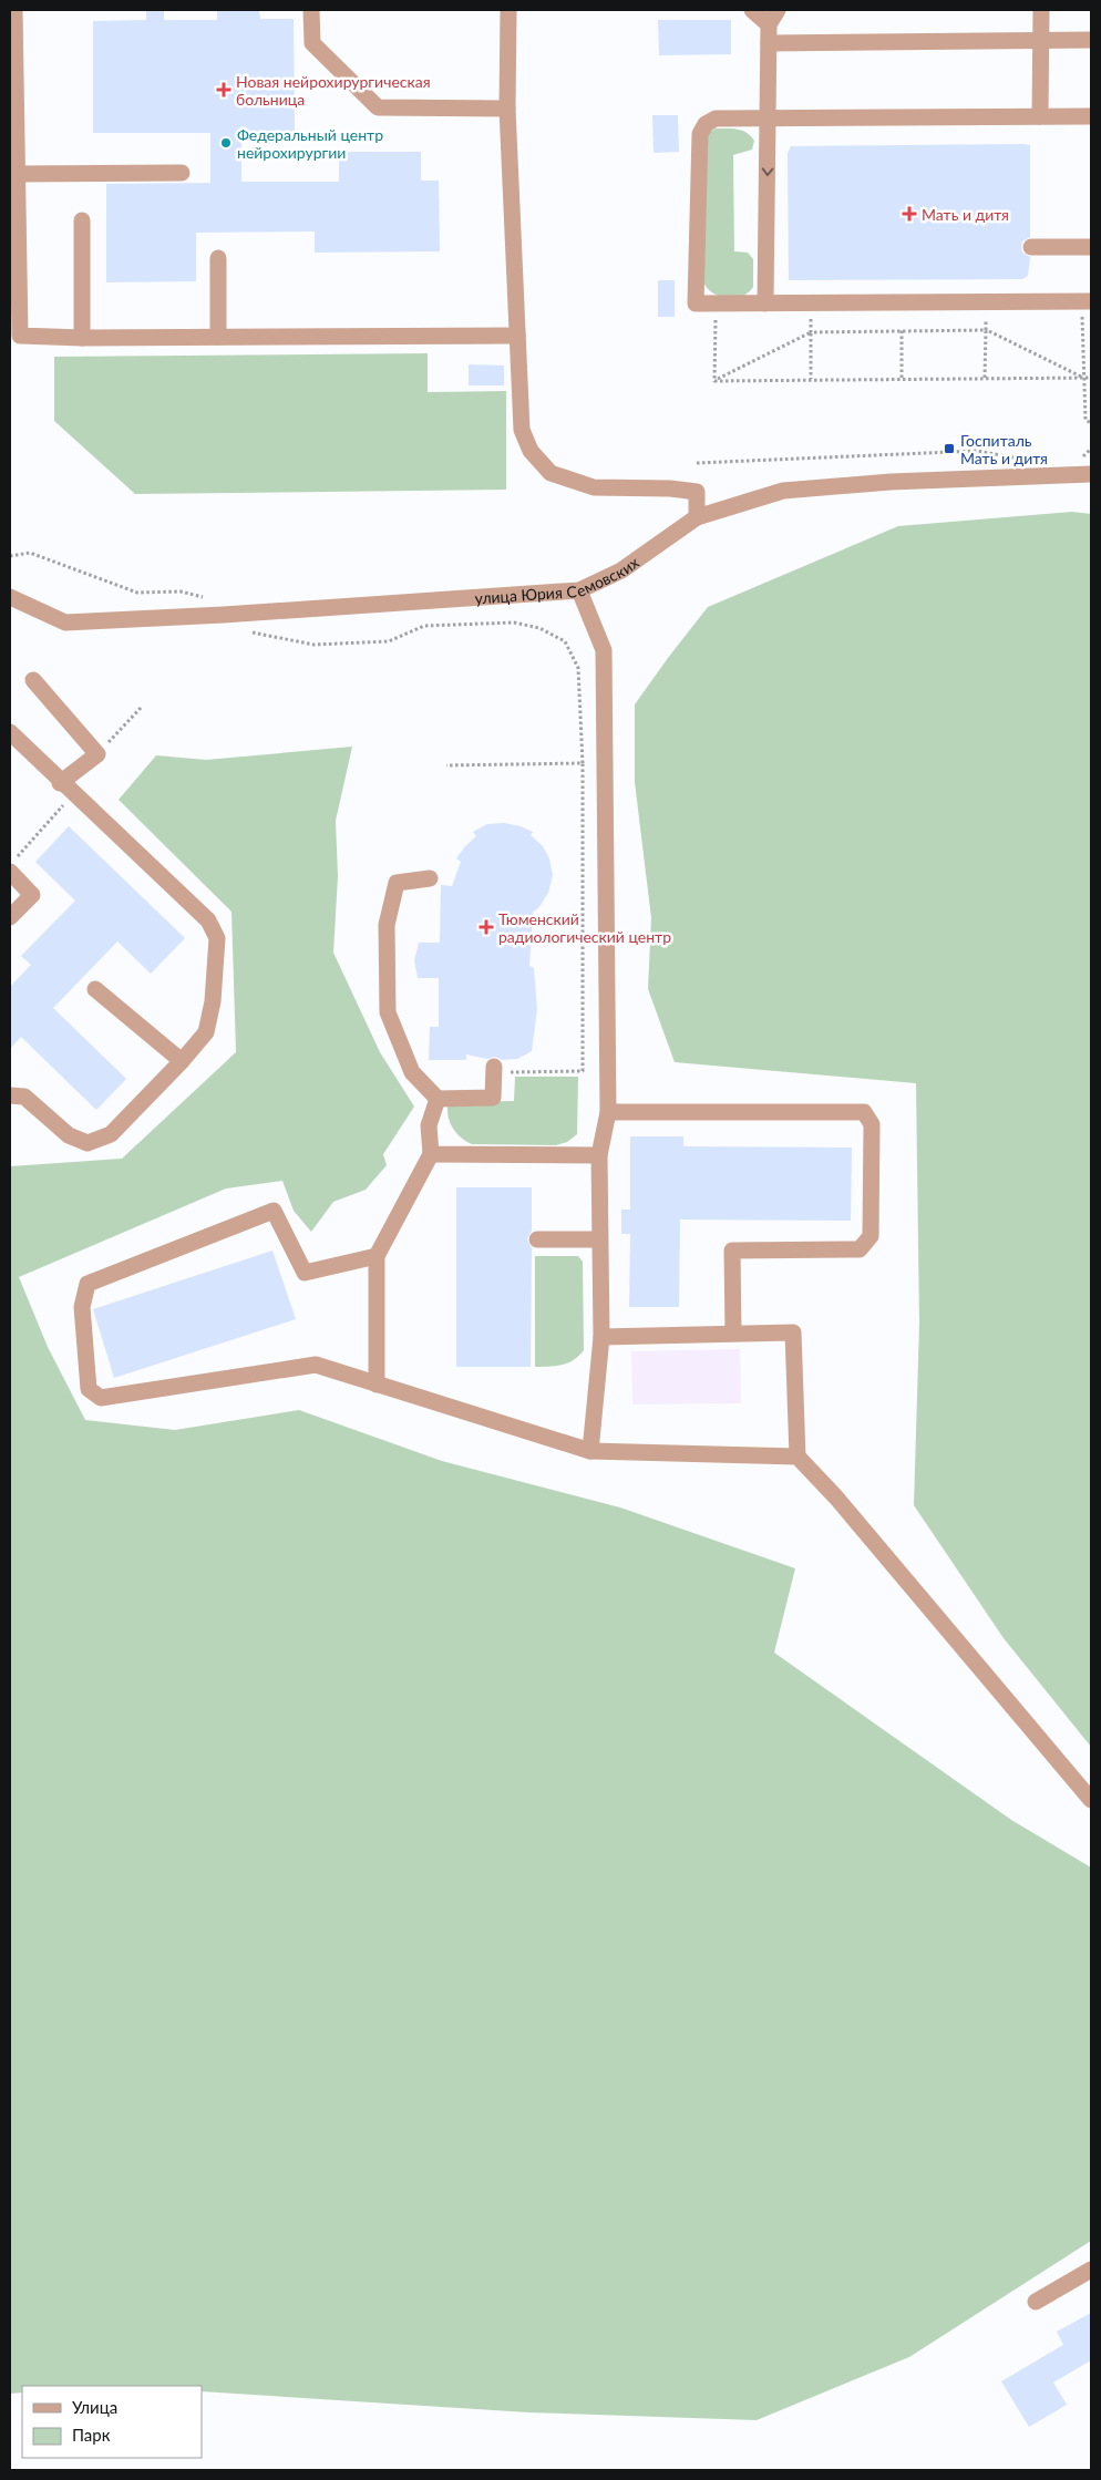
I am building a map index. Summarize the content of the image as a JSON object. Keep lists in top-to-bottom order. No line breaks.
{"streets":{"street":["улица Юрия Семовских"]},"places":{"health":["Новая нейрохирургическая больница","Мать и дитя","Тюменский радиологический центр"],"other":["Федеральный центр нейрохирургии"],"transit":["Госпиталь Мать и дитя"]},"legend":["Улица","Парк"]}
